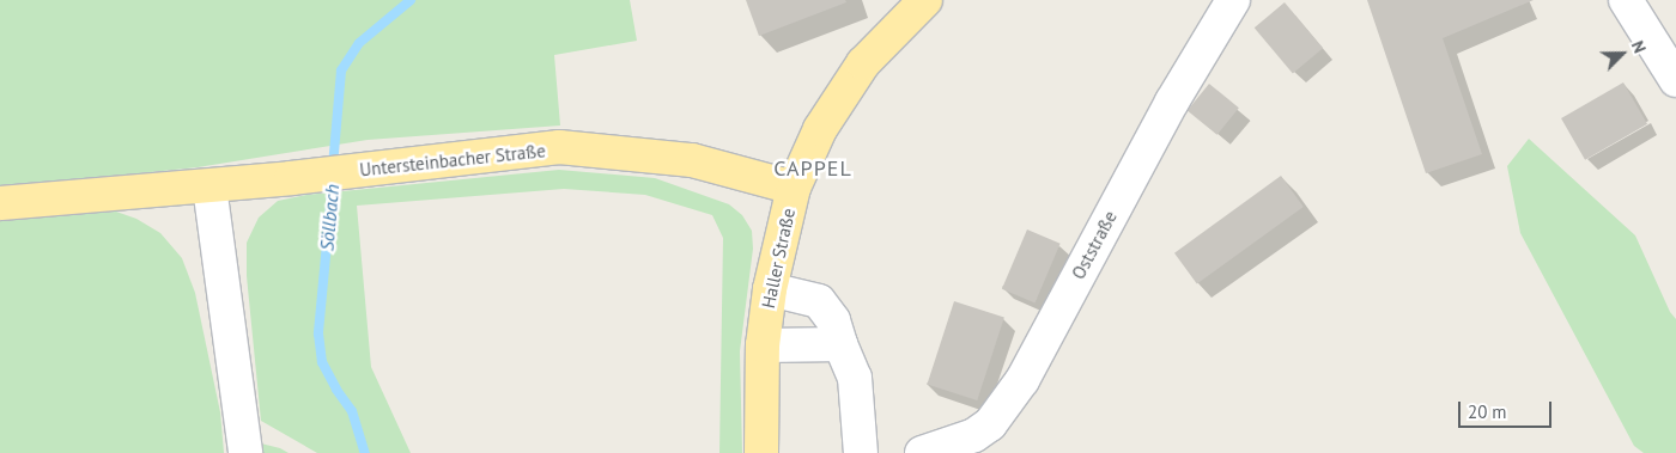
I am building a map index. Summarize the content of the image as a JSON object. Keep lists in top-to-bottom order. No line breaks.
{"streets":{"main road":["Untersteinbacher Straße","Haller Straße"],"street":["Oststraße"]},"crossings":[["Untersteinbacher Straße","Haller Straße"]],"districts":["CAPPEL"],"water":["Söllbach"],"scale_bar":"20 m","north":"top right"}
